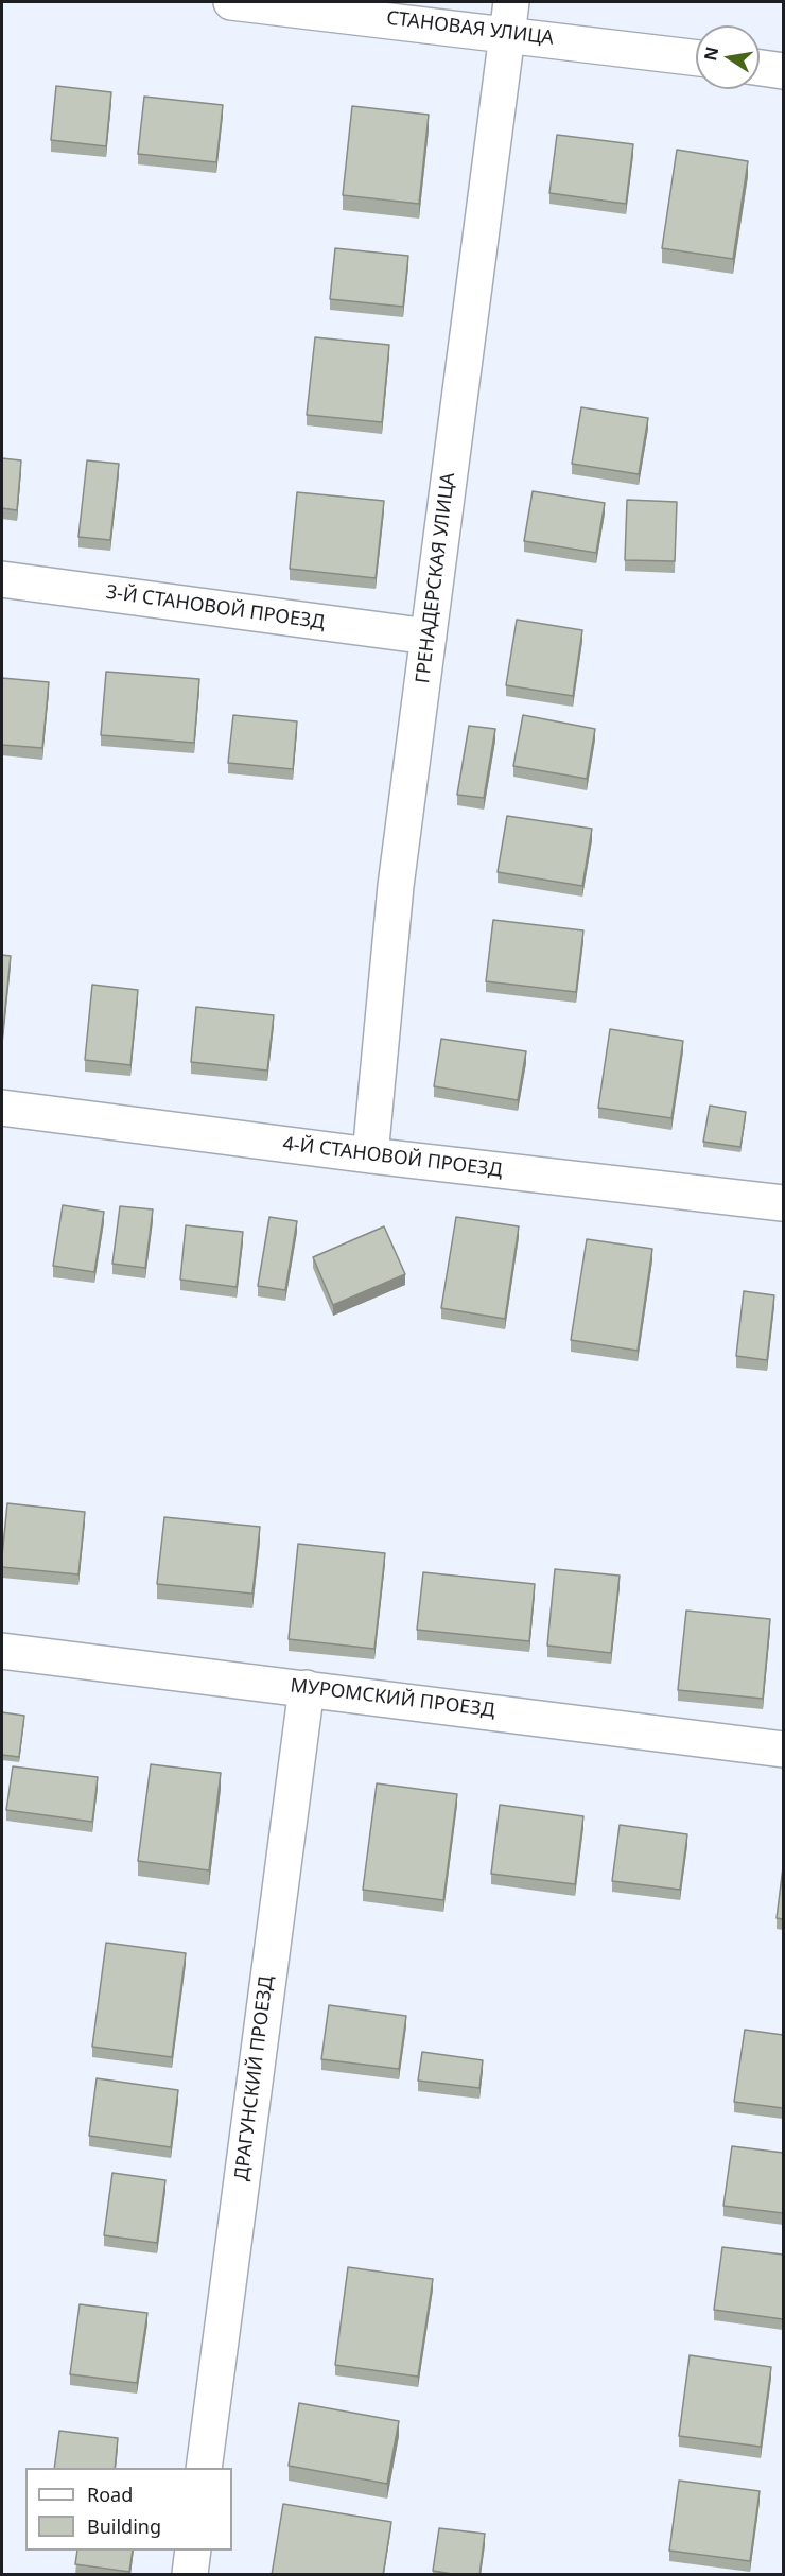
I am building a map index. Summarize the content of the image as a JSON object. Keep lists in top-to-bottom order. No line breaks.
{"streets":{"street":["СТАНОВАЯ УЛИЦА","ГРЕНАДЕРСКАЯ УЛИЦА","3-Й СТАНОВОЙ ПРОЕЗД","4-Й СТАНОВОЙ ПРОЕЗД","МУРОМСКИЙ ПРОЕЗД","ДРАГУНСКИЙ ПРОЕЗД"]},"crossings":[["СТАНОВАЯ УЛИЦА","ГРЕНАДЕРСКАЯ УЛИЦА"],["ГРЕНАДЕРСКАЯ УЛИЦА","3-Й СТАНОВОЙ ПРОЕЗД"],["ГРЕНАДЕРСКАЯ УЛИЦА","4-Й СТАНОВОЙ ПРОЕЗД"],["МУРОМСКИЙ ПРОЕЗД","ДРАГУНСКИЙ ПРОЕЗД"]],"legend":["Road","Building"],"north":"left"}
